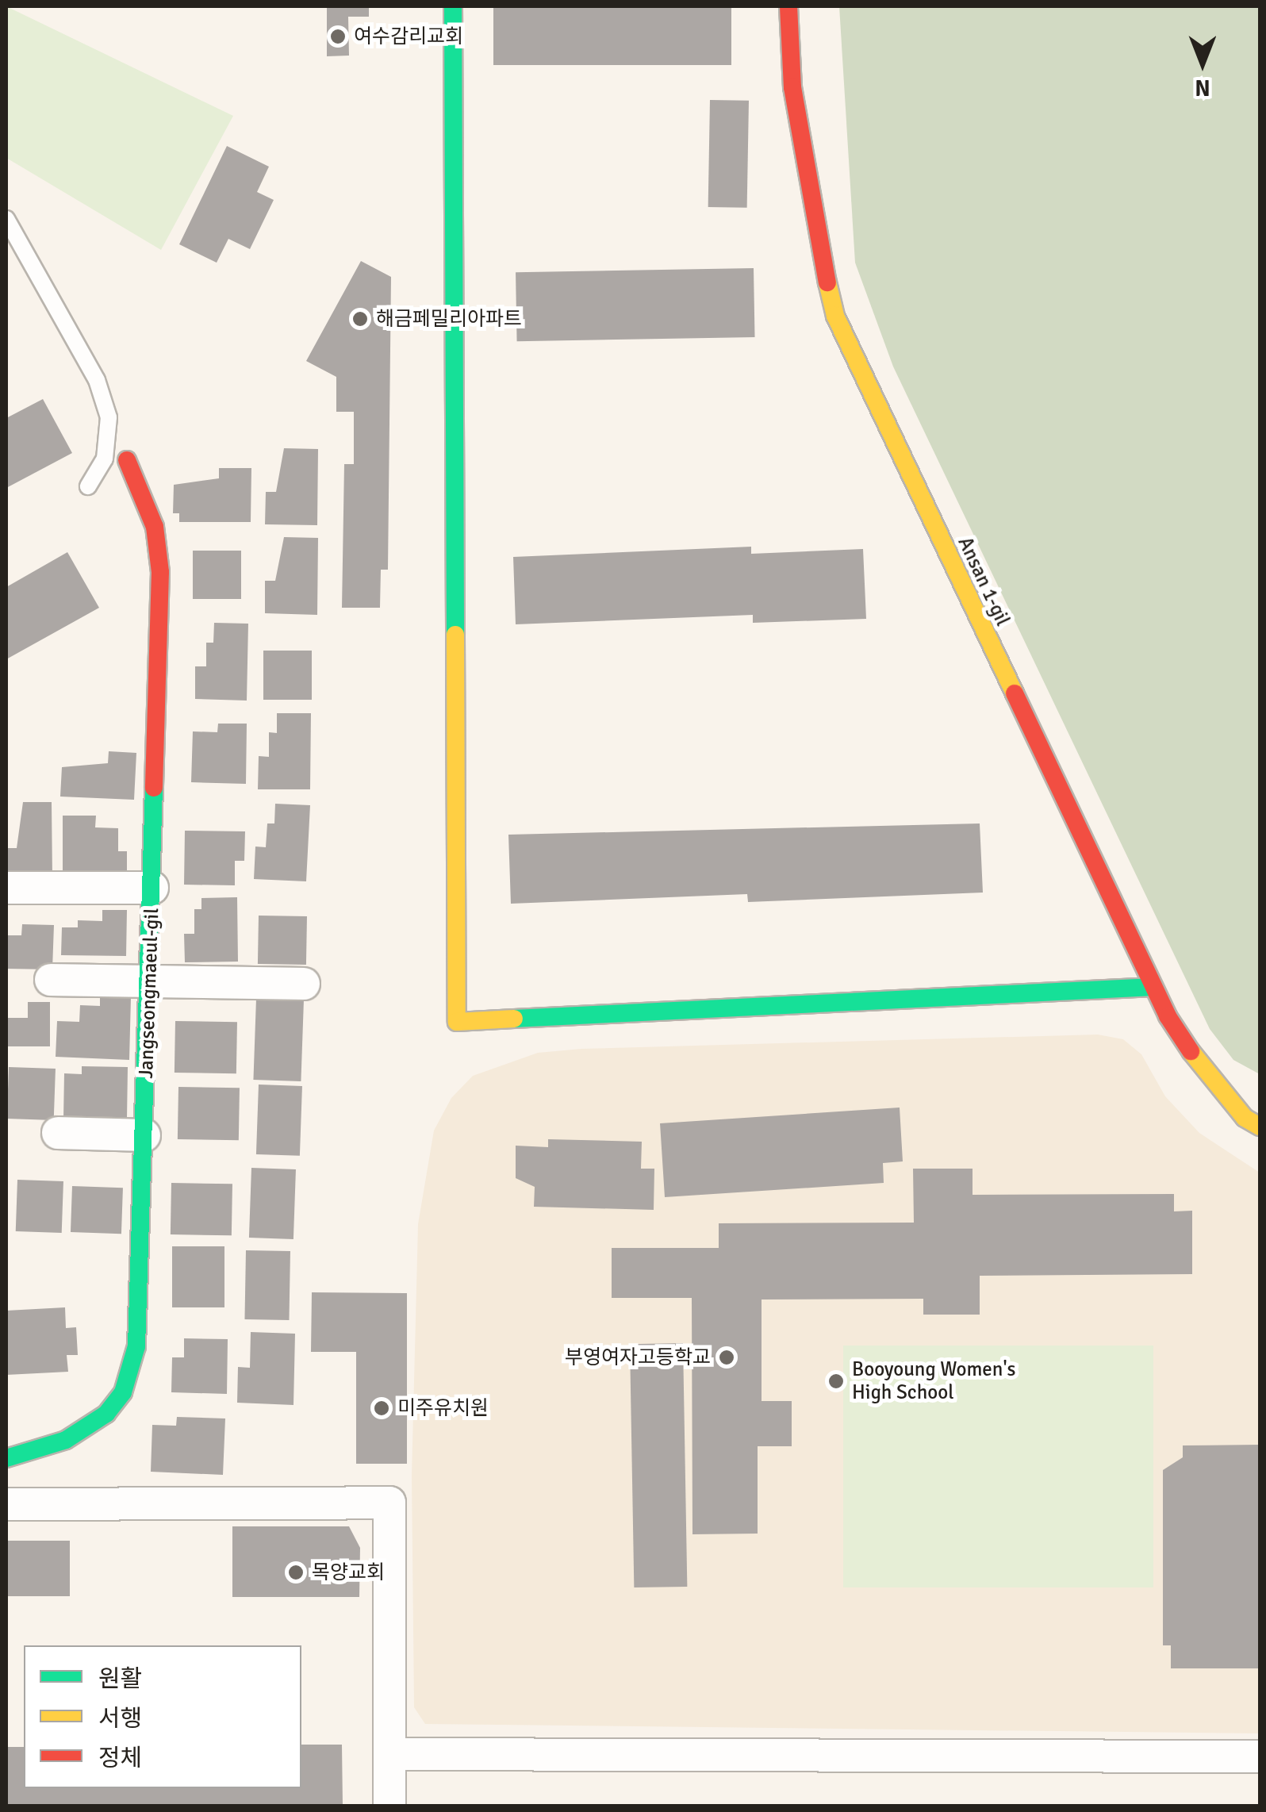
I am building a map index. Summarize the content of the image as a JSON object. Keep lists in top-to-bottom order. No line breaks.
{"streets":{"street":["Ansan 1-gil","Jangseongmaeul-gil"]},"places":["여수감리교회","해금페밀리아파트","부영여자고등학교","Booyoung Women's High School","미주유치원","목양교회"],"legend":["원활","서행","정체"],"north":"bottom"}
